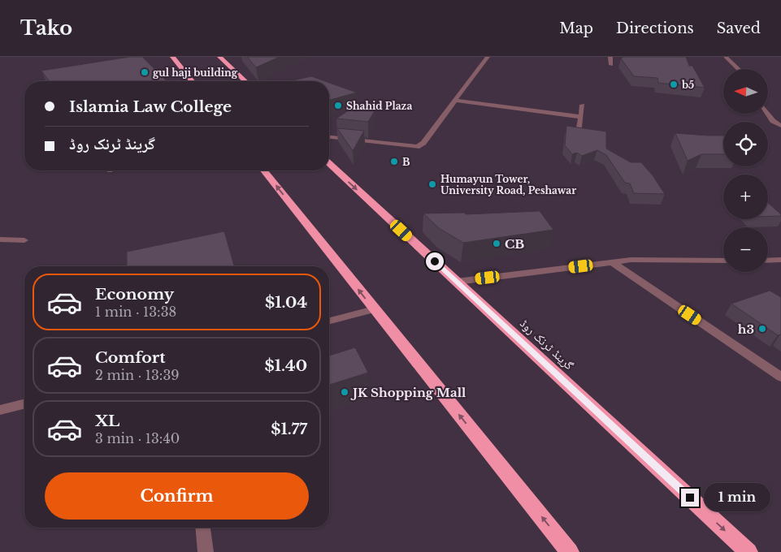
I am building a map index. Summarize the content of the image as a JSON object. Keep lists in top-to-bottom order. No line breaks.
{"streets":{"highway":["گرینڈ ٹرنک روڈ"]},"places":["gul haji building","b5","Shahid Plaza","B","Humayun Tower, University Road, Peshawar","CB","h3","JK Shopping Mall"],"north":"left","page":{"header":"Tako","nav":["Map","Directions","Saved"],"map_buttons":["+","−"],"banner":["Islamia Law College","گرینڈ ٹرنک روڈ"],"list":[{"name":"Economy","note":"1 min · 13:38","value":"$1.04"},{"name":"Comfort","note":"2 min · 13:39","value":"$1.40"},{"name":"XL","note":"3 min · 13:40","value":"$1.77"}],"buttons":"Confirm","bubble":"1 min"}}
